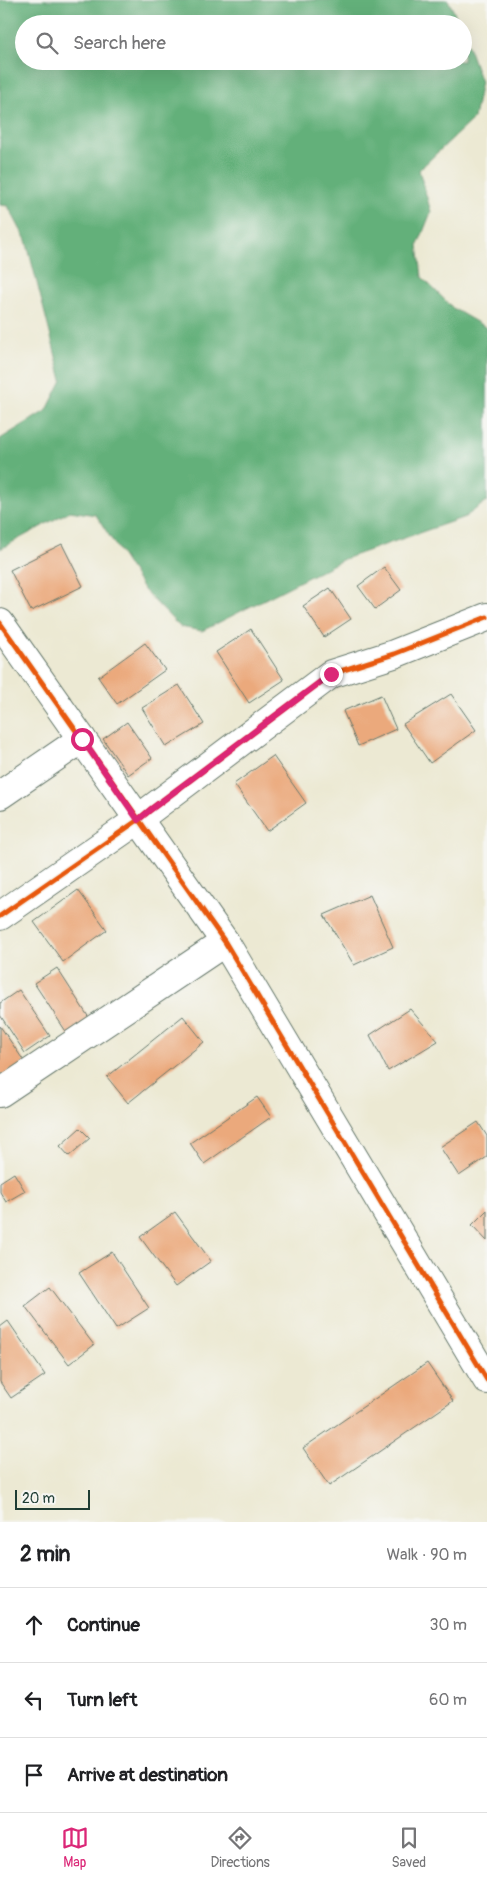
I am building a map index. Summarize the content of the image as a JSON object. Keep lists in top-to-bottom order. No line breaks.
{"scale_bar":"20 m","page":{"search":"Search here","scale":"20 m","heading":["2 min","Walk · 90 m"],"list":[["Continue","30 m"],["Turn left","60 m"],"Arrive at destination"],"nav":["Map","Directions","Saved"]}}
